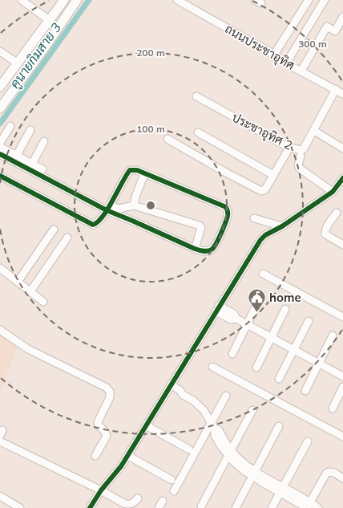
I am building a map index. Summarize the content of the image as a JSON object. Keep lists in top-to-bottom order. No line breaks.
{"streets":{"street":["ถนนประชาอุทิศ","ประชาอุทิศ 2"]},"crossings":[["ถนนประชาอุทิศ","ประชาอุทิศ 2"]],"water":["คูนายกิมสาย 3"],"places":{"public building":["home"]},"rings":["300 m","200 m","100 m"]}
